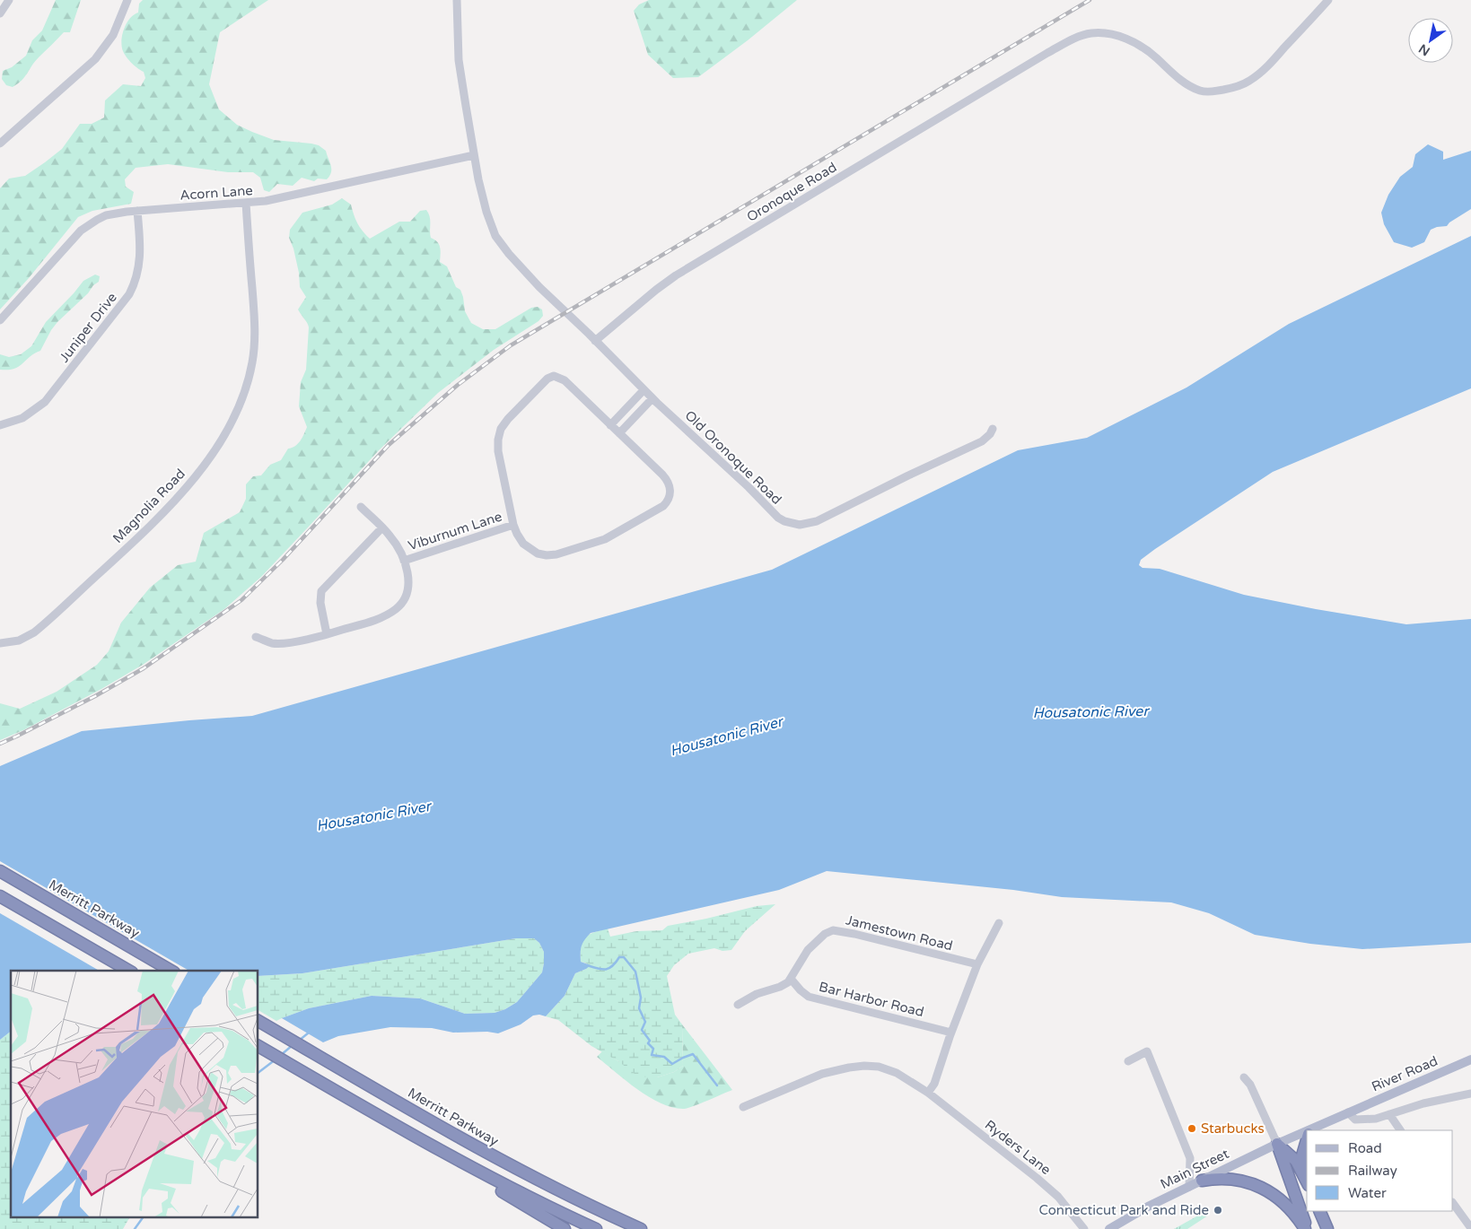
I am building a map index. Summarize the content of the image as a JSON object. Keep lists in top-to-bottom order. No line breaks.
{"streets":{"highway":["Merritt Parkway"],"main road":["River Road","Main Street"],"street":["Oronoque Road","Acorn Lane","Juniper Drive","Old Oronoque Road","Magnolia Road","Viburnum Lane","Jamestown Road","Bar Harbor Road","Ryders Lane"]},"crossings":[["Oronoque Road","Old Oronoque Road"],["Acorn Lane","Juniper Drive"],["Acorn Lane","Magnolia Road"],["Jamestown Road","Bar Harbor Road"],["River Road","Main Street"]],"water":["Housatonic River"],"places":["Starbucks","Connecticut Park and Ride"],"legend":["Road","Railway","Water"],"north":"bottom left"}
